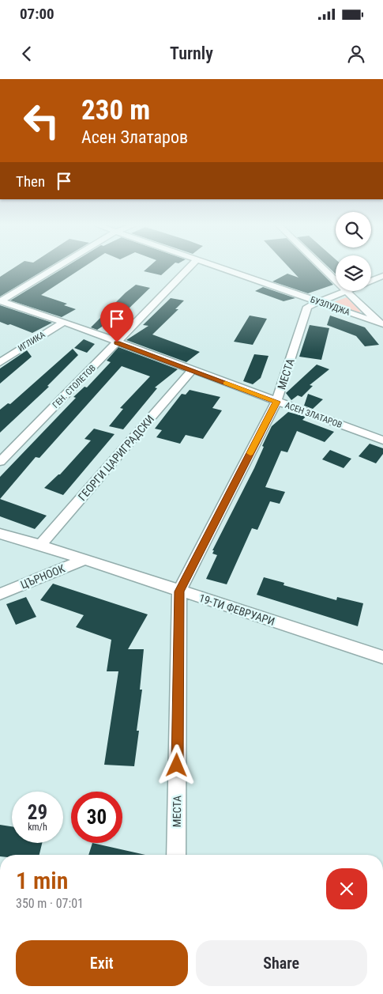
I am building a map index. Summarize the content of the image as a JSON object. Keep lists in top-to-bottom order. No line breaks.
{"streets":{"street":["БУЗЛУДЖА","ИГЛИКА","МЕСТА","ГЕН. СТОЛЕТОВ","АСЕН ЗЛАТАРОВ","ГЕОРГИ ЦАРИГРАДСКИ","ЦЪРНООК","19-ТИ ФЕВРУАРИ"]},"crossings":[["БУЗЛУДЖА","МЕСТА"],["ИГЛИКА","АСЕН ЗЛАТАРОВ"],["МЕСТА","АСЕН ЗЛАТАРОВ"],["МЕСТА","19-ТИ ФЕВРУАРИ"],["ГЕН. СТОЛЕТОВ","АСЕН ЗЛАТАРОВ"],["АСЕН ЗЛАТАРОВ","ГЕОРГИ ЦАРИГРАДСКИ"],["ГЕОРГИ ЦАРИГРАДСКИ","19-ТИ ФЕВРУАРИ"],["ЦЪРНООК","19-ТИ ФЕВРУАРИ"]],"page":{"status":"07:00","header":"Turnly","turn":["230 m","Асен Златаров"],"then":"Then","speed":"29 km/h","limit":"30","heading":["1 min","350 m · 07:01"],"buttons":["Exit","Share"]}}
